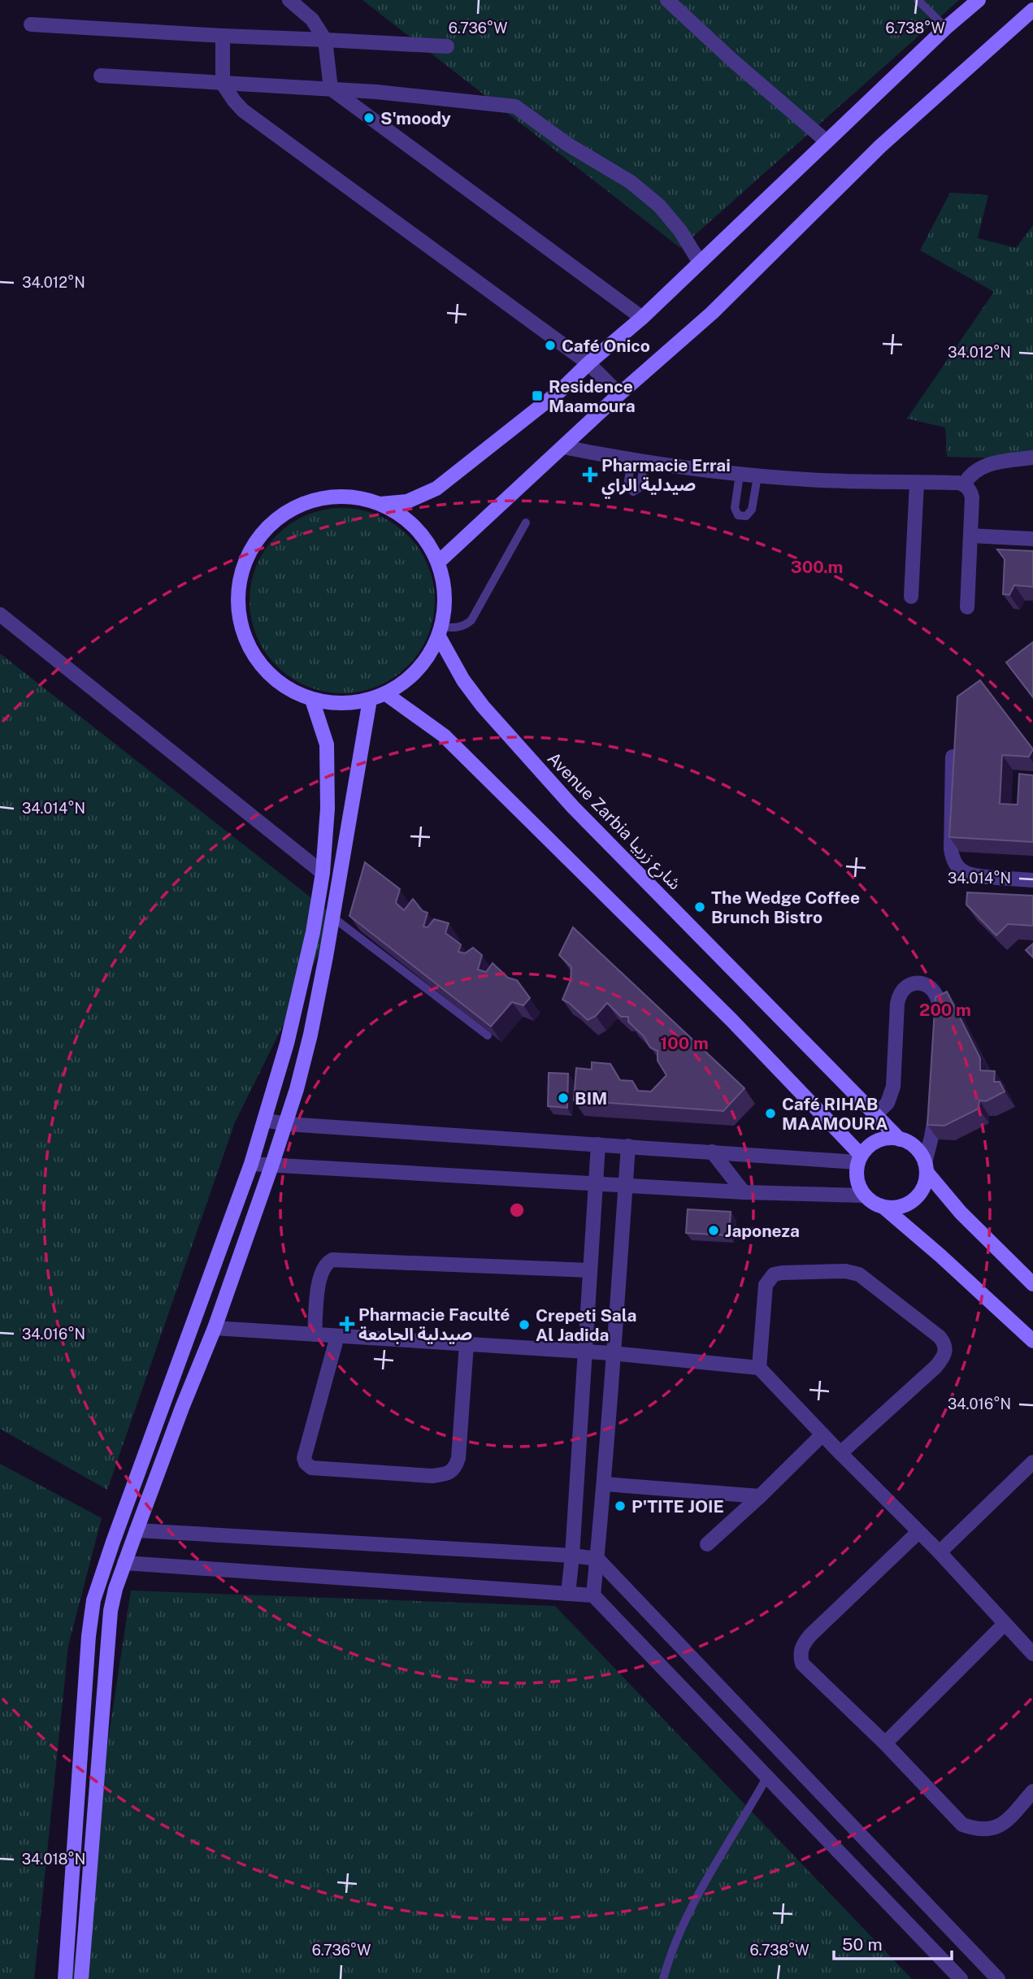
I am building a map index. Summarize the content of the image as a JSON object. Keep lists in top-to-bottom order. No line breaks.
{"streets":{"main road":["Avenue Zarbia شارع زربيا"]},"places":{"other":["S'moody","Café Onico","The Wedge Coffee Brunch Bistro","BIM","Café RIHAB MAAMOURA","Japoneza","Crepeti Sala Al Jadida","P'TITE JOIE"],"transit":["Residence Maamoura"],"health":["Pharmacie Errai صيدلية الراي","Pharmacie Faculté صيدلية الجامعة"]},"scale_bar":"50 m","coordinates":["6.736°W","6.738°W","34.012°N","34.014°N","34.016°N","34.018°N"],"rings":["300 m","200 m","100 m"]}
